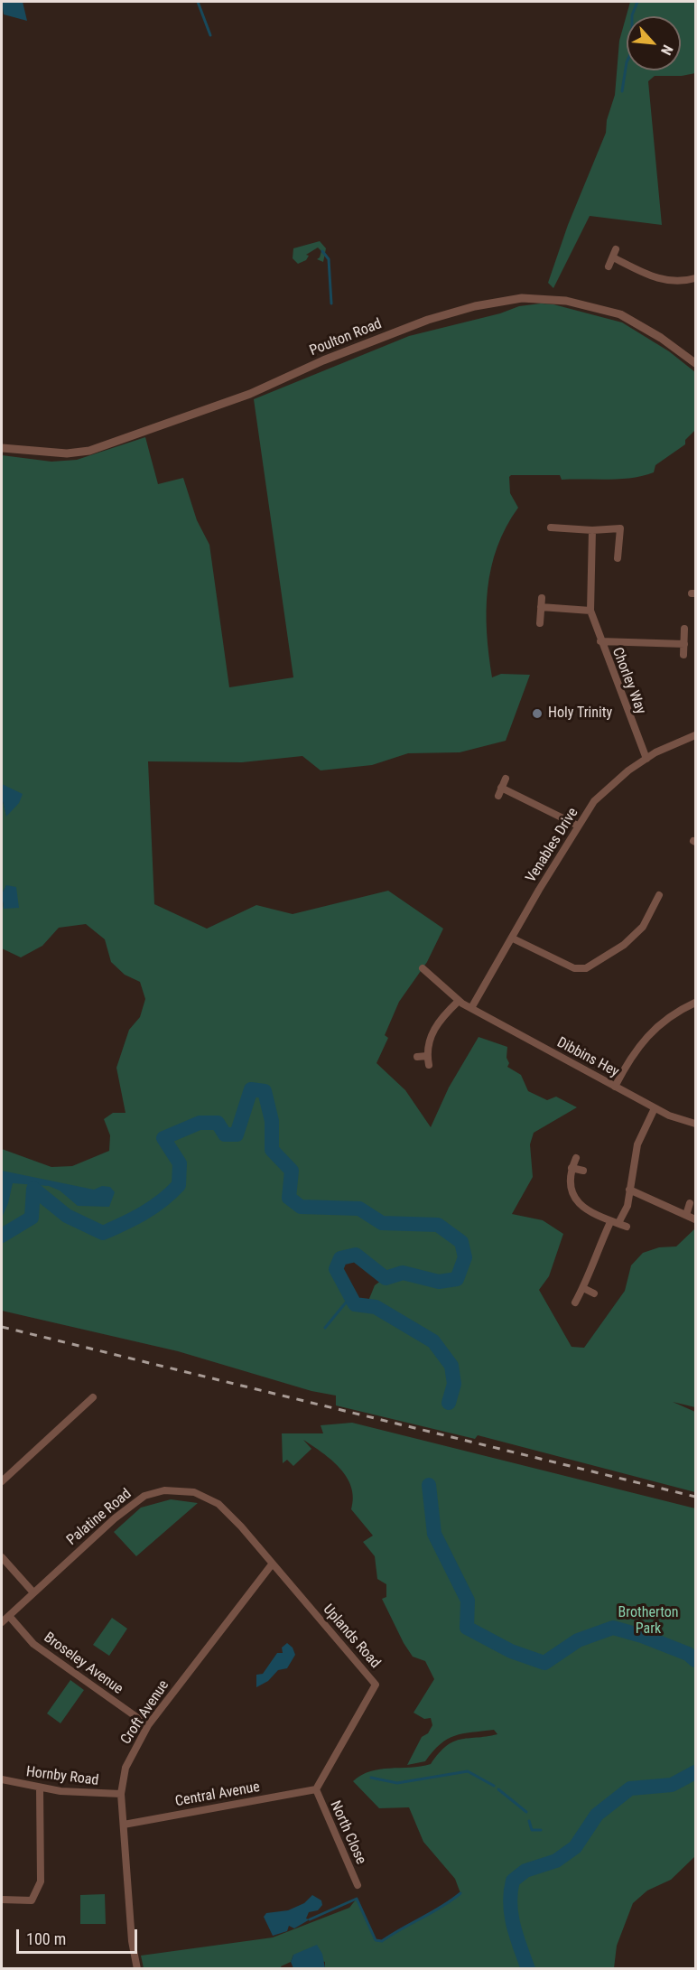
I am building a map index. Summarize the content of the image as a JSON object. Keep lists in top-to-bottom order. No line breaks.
{"streets":{"street":["Poulton Road","Chorley Way","Venables Drive","Dibbins Hey","Palatine Road","Uplands Road","Broseley Avenue","Croft Avenue","Hornby Road","Central Avenue","North Close"]},"crossings":[["Chorley Way","Venables Drive"],["Venables Drive","Dibbins Hey"],["Palatine Road","Uplands Road"],["Palatine Road","Broseley Avenue"],["Palatine Road","Croft Avenue"],["Uplands Road","Croft Avenue"],["Uplands Road","Central Avenue"],["Uplands Road","North Close"],["Broseley Avenue","Croft Avenue"],["Croft Avenue","Hornby Road"],["Croft Avenue","Central Avenue"],["Central Avenue","North Close"]],"parks":["Brotherton Park"],"places":["Holy Trinity"],"scale_bar":"100 m","north":"bottom right"}
